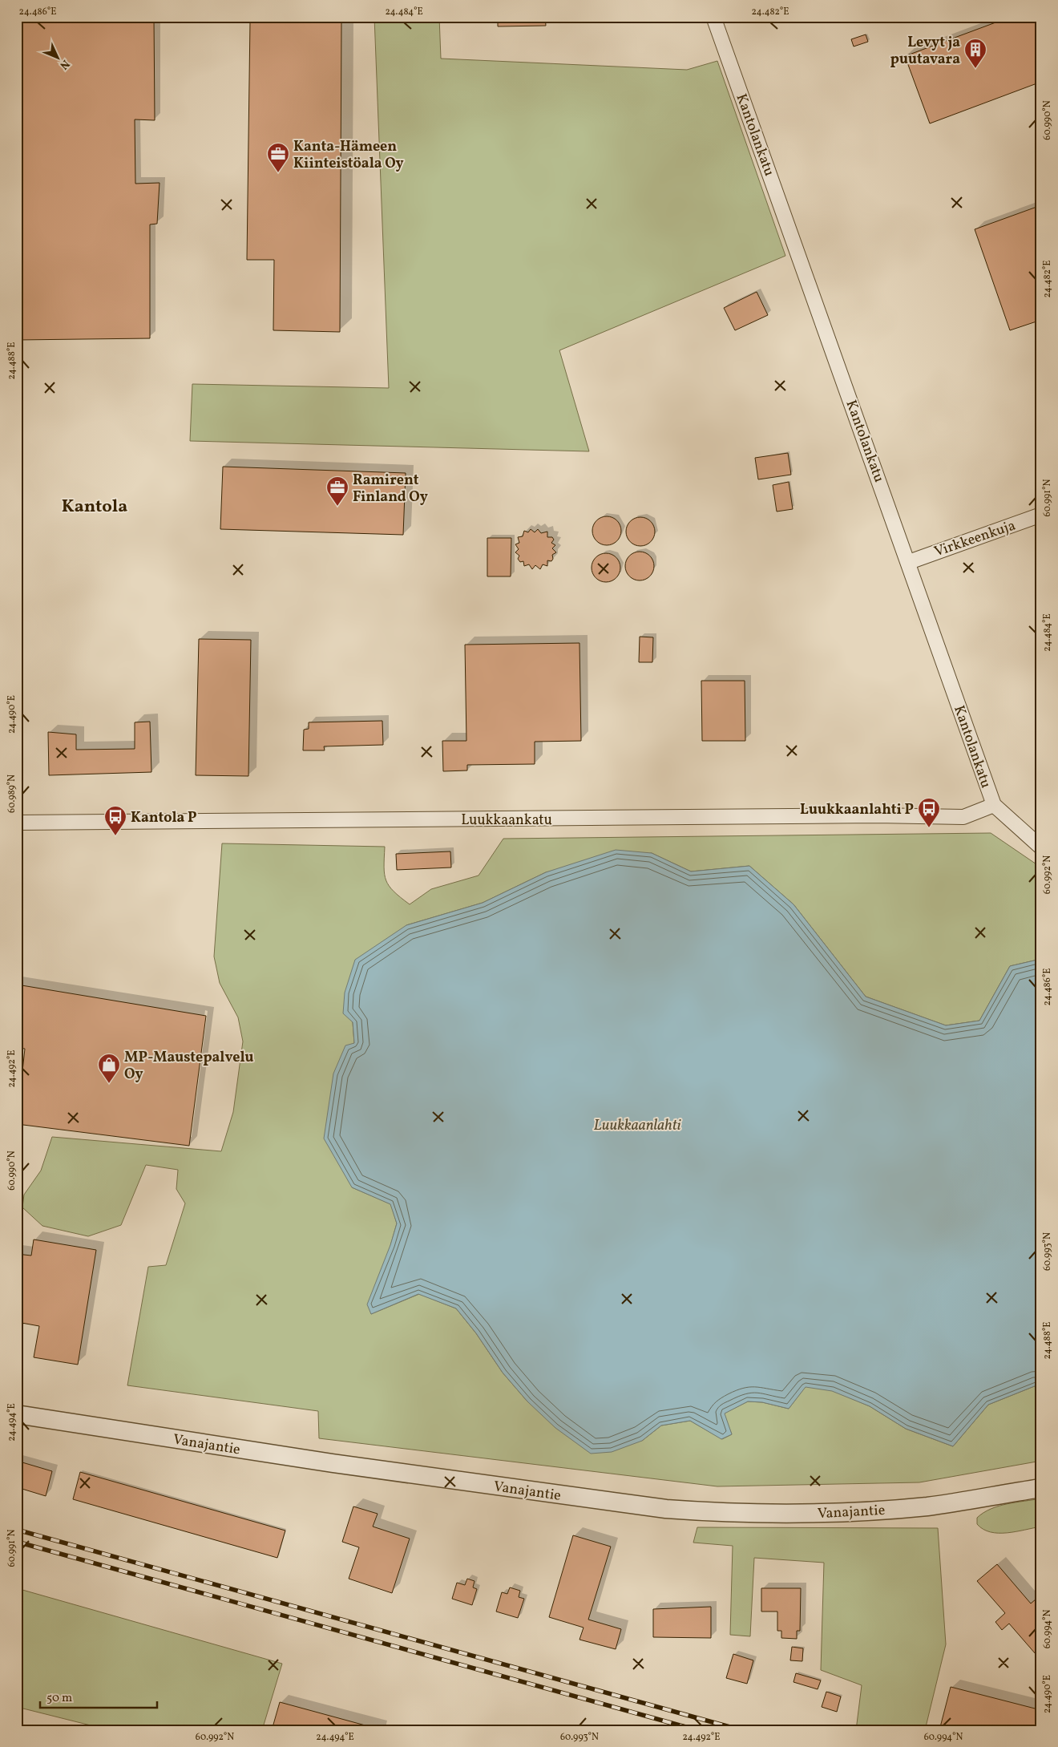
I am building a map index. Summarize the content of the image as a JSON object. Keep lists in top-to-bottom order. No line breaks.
{"streets":{"street":["Kantolankatu","Virkkeenkuja","Luukkaankatu","Vanajantie"]},"crossings":[["Kantolankatu","Virkkeenkuja"],["Kantolankatu","Luukkaankatu"]],"districts":["Kantola"],"water":["Luukkaanlahti"],"places":{"building":["Levyt ja puutavara"],"office":["Kanta-Hämeen Kiinteistöala Oy","Ramirent Finland Oy"],"bus stop":["Luukkaanlahti P","Kantola P"],"shop":["MP-Maustepalvelu Oy"]},"scale_bar":"50 m","north":"bottom right","coordinates":["24.486°E","24.484°E","24.482°E","60.990°N","24.488°E","60.991°N","24.490°E","60.989°N","60.992°N","24.492°E","60.993°N","24.494°E","60.994°N"]}
